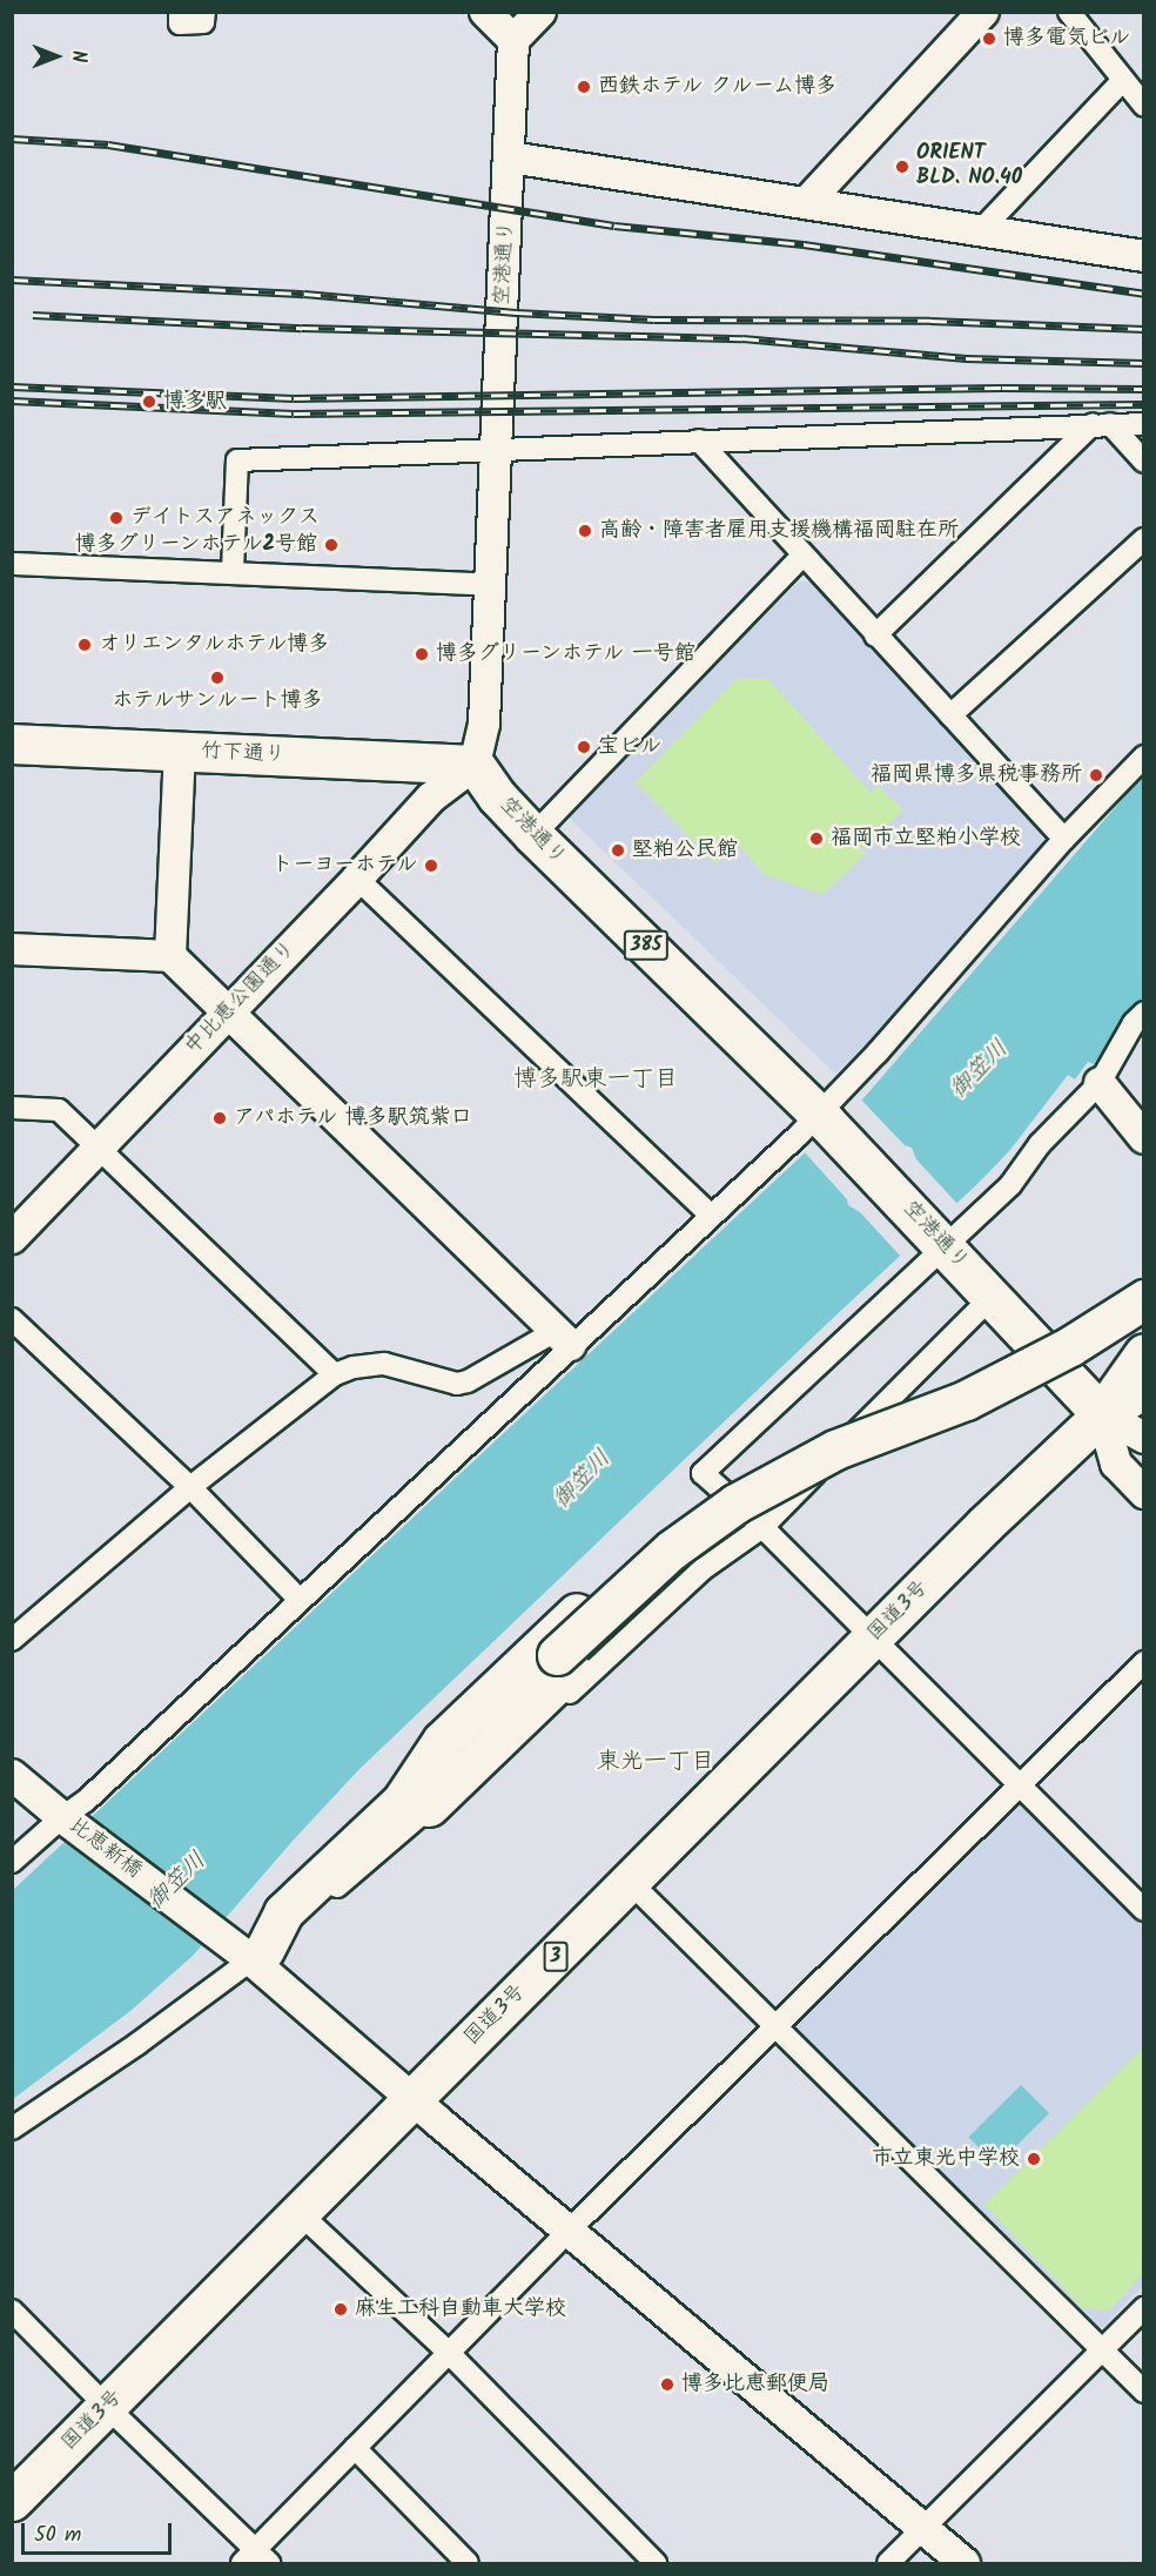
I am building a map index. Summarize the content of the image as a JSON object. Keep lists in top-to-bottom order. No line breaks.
{"streets":{"highway":["空港通り","竹下通り","385","国道3号","3"],"street":["中比恵公園通り","比恵新橋"]},"crossings":[["空港通り","竹下通り"],["空港通り","中比恵公園通り"],["空港通り","国道3号"],["竹下通り","中比恵公園通り"],["国道3号","比恵新橋"]],"districts":["博多駅東一丁目","東光一丁目"],"water":["御笠川"],"places":["博多電気ビル","西鉄ホテル クルーム博多","ORIENT BLD. NO.40","博多駅","デイトスアネックス","高齢・障害者雇用支援機構福岡駐在所","博多グリーンホテル2号館","オリエンタルホテル博多","博多グリーンホテル 一号館","ホテルサンルート博多","宝ビル","福岡県博多県税事務所","福岡市立堅粕小学校","堅粕公民館","トーヨーホテル","アパホテル 博多駅筑紫口","市立東光中学校","麻生工科自動車大学校","博多比恵郵便局"],"scale_bar":"50 m","north":"right"}
